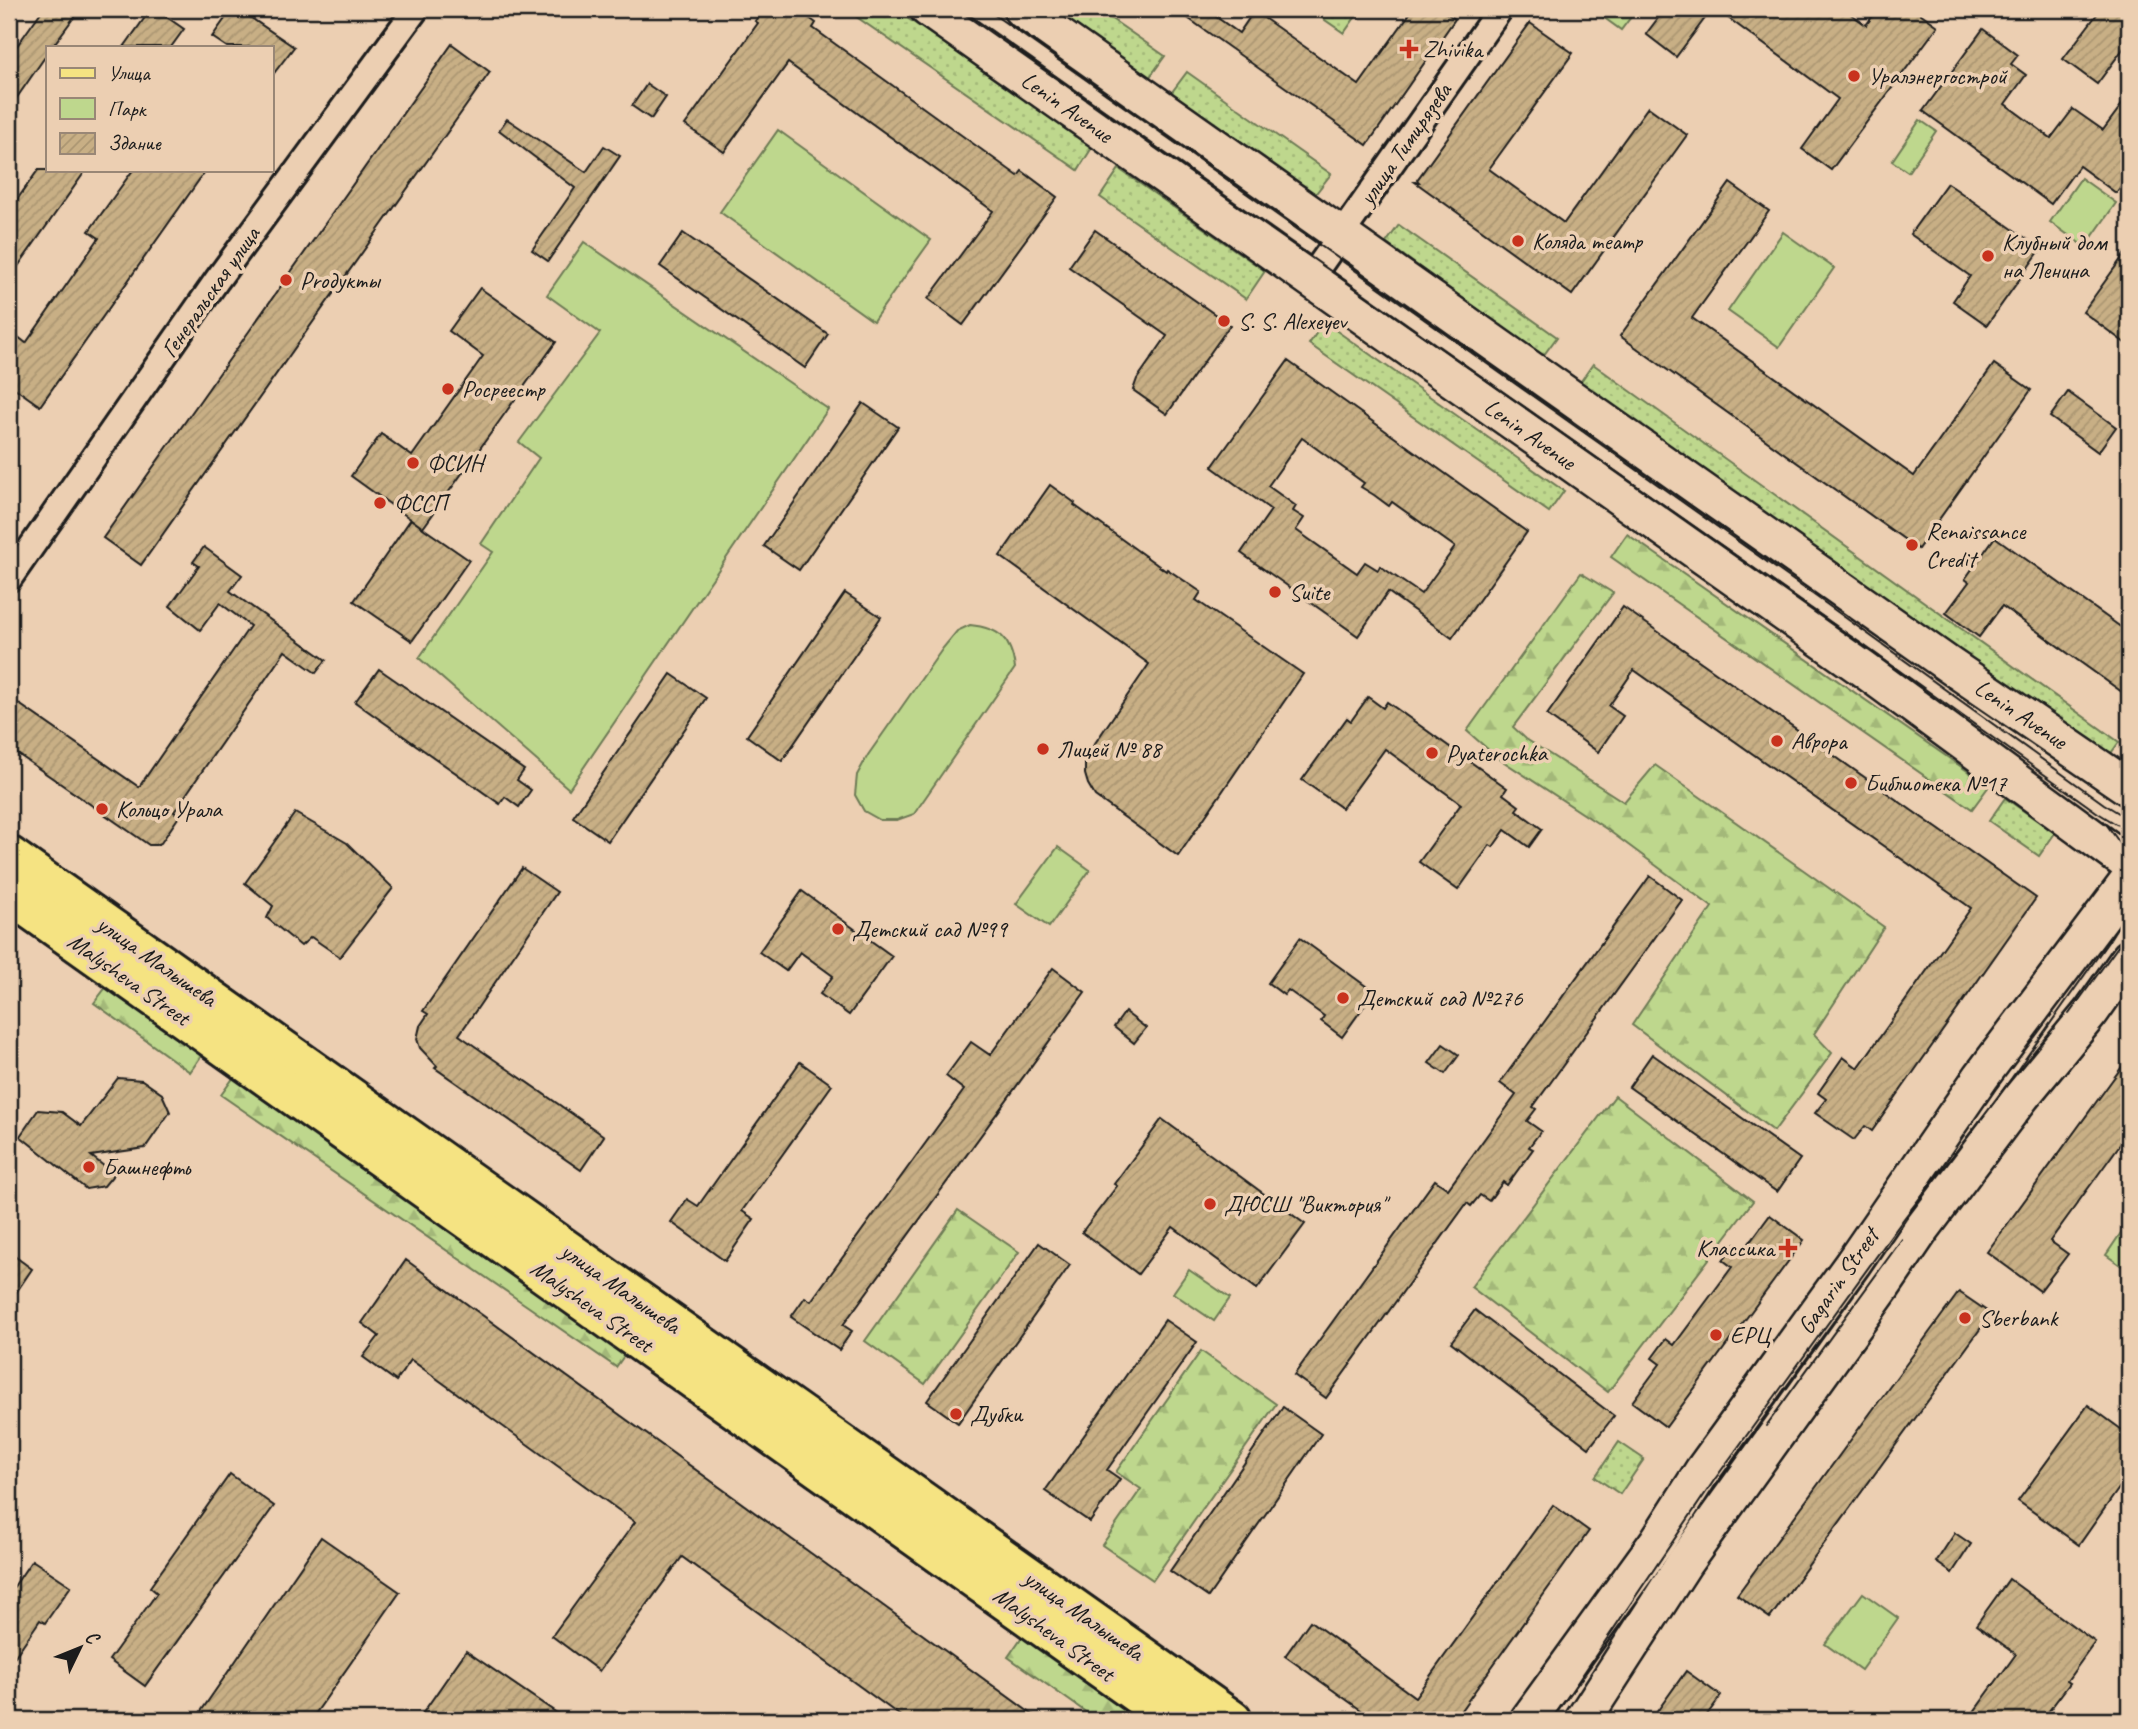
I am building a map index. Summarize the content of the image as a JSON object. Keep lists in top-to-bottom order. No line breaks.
{"streets":{"main road":["Lenin Avenue","улица Малышева","Malysheva Street","Gagarin Street"],"street":["улица Тимирязева","Генеральская улица"]},"crossings":[["Lenin Avenue","улица Тимирязева"]],"places":{"health":["Zhivika","Классика"],"other":["Уралэнергострой","Коляда театр","Клубный дом на Ленина","Proдукты","S. S. Alexeyev","Росреестр","ФСИН","ФССП","Renaissance Credit","Suite","Аврора","Лицей № 88","Pyaterochka","Библиотека №17","Кольцо Урала","Детский сад №99","Детский сад №276","Башнефть","ДЮСШ \"Виктория\"","Sberbank","ЕРЦ","Дубки"]},"legend":["Улица","Парк","Здание"],"north":"top right"}
